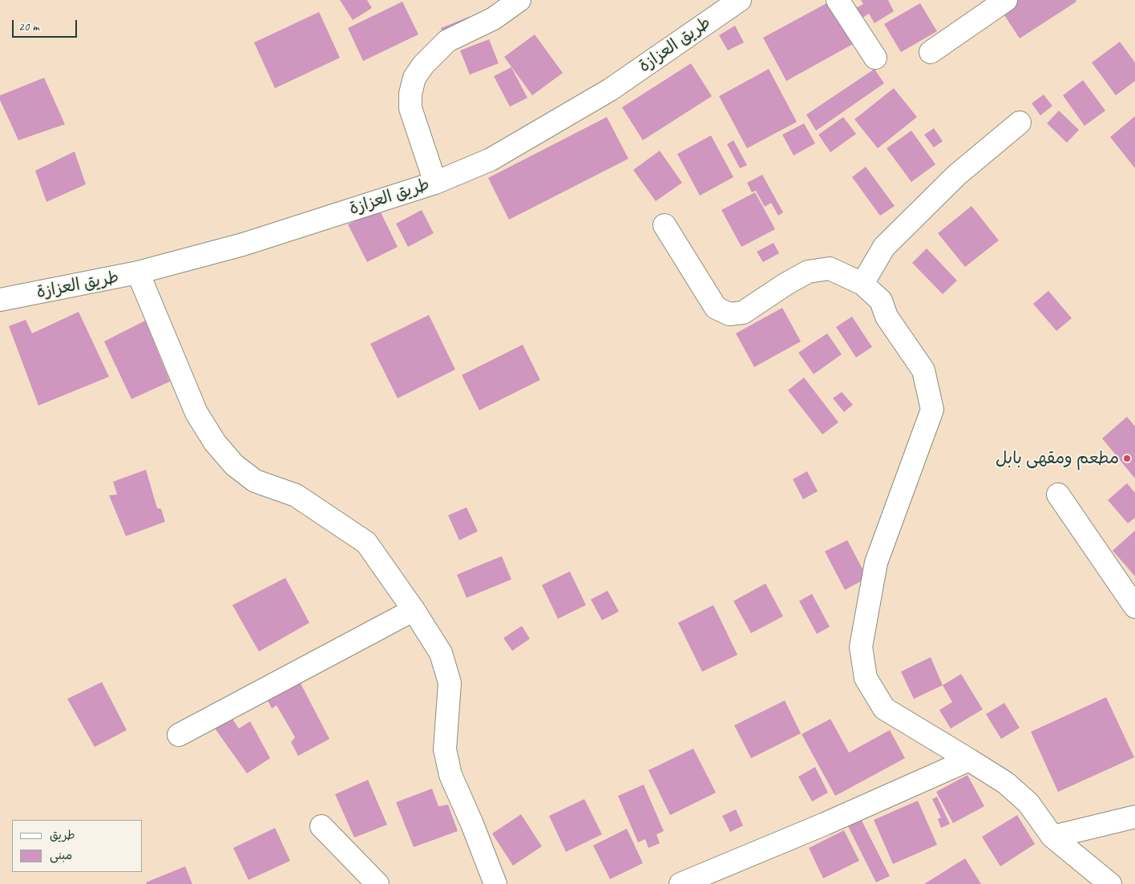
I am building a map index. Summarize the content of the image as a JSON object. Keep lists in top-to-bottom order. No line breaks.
{"streets":{"street":["طريق العزازة"]},"places":["مطعم ومقهى بابل"],"legend":["طريق","مبنى"],"scale_bar":"20 m"}
